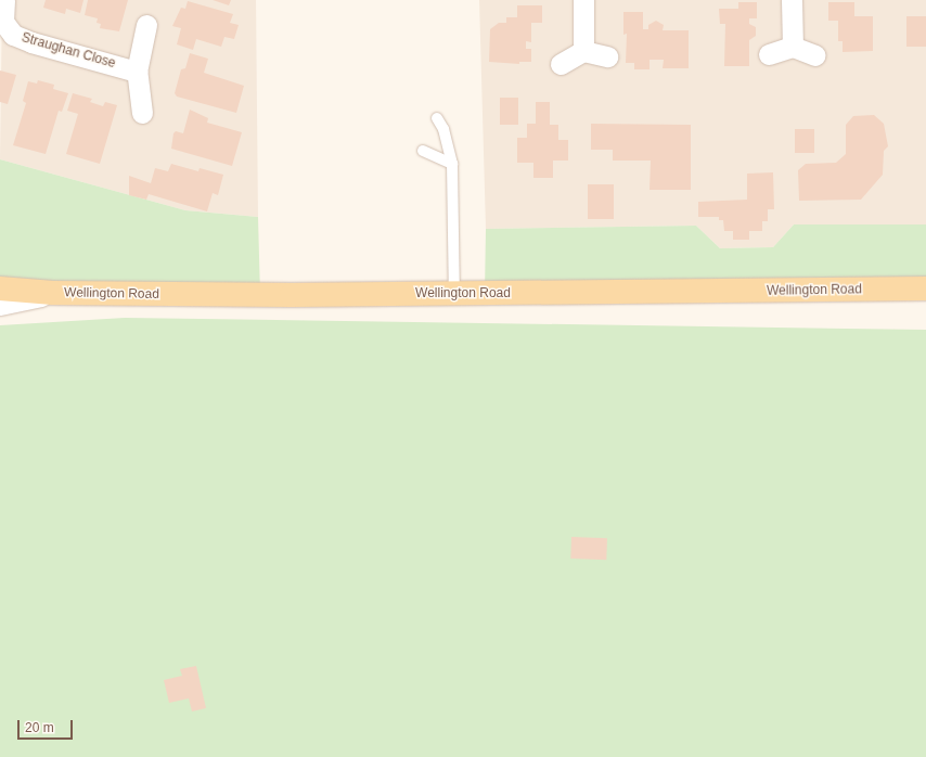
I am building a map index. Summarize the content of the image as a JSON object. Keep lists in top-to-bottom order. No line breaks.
{"streets":{"main road":["Wellington Road"],"street":["Straughan Close"]},"scale_bar":"20 m"}
